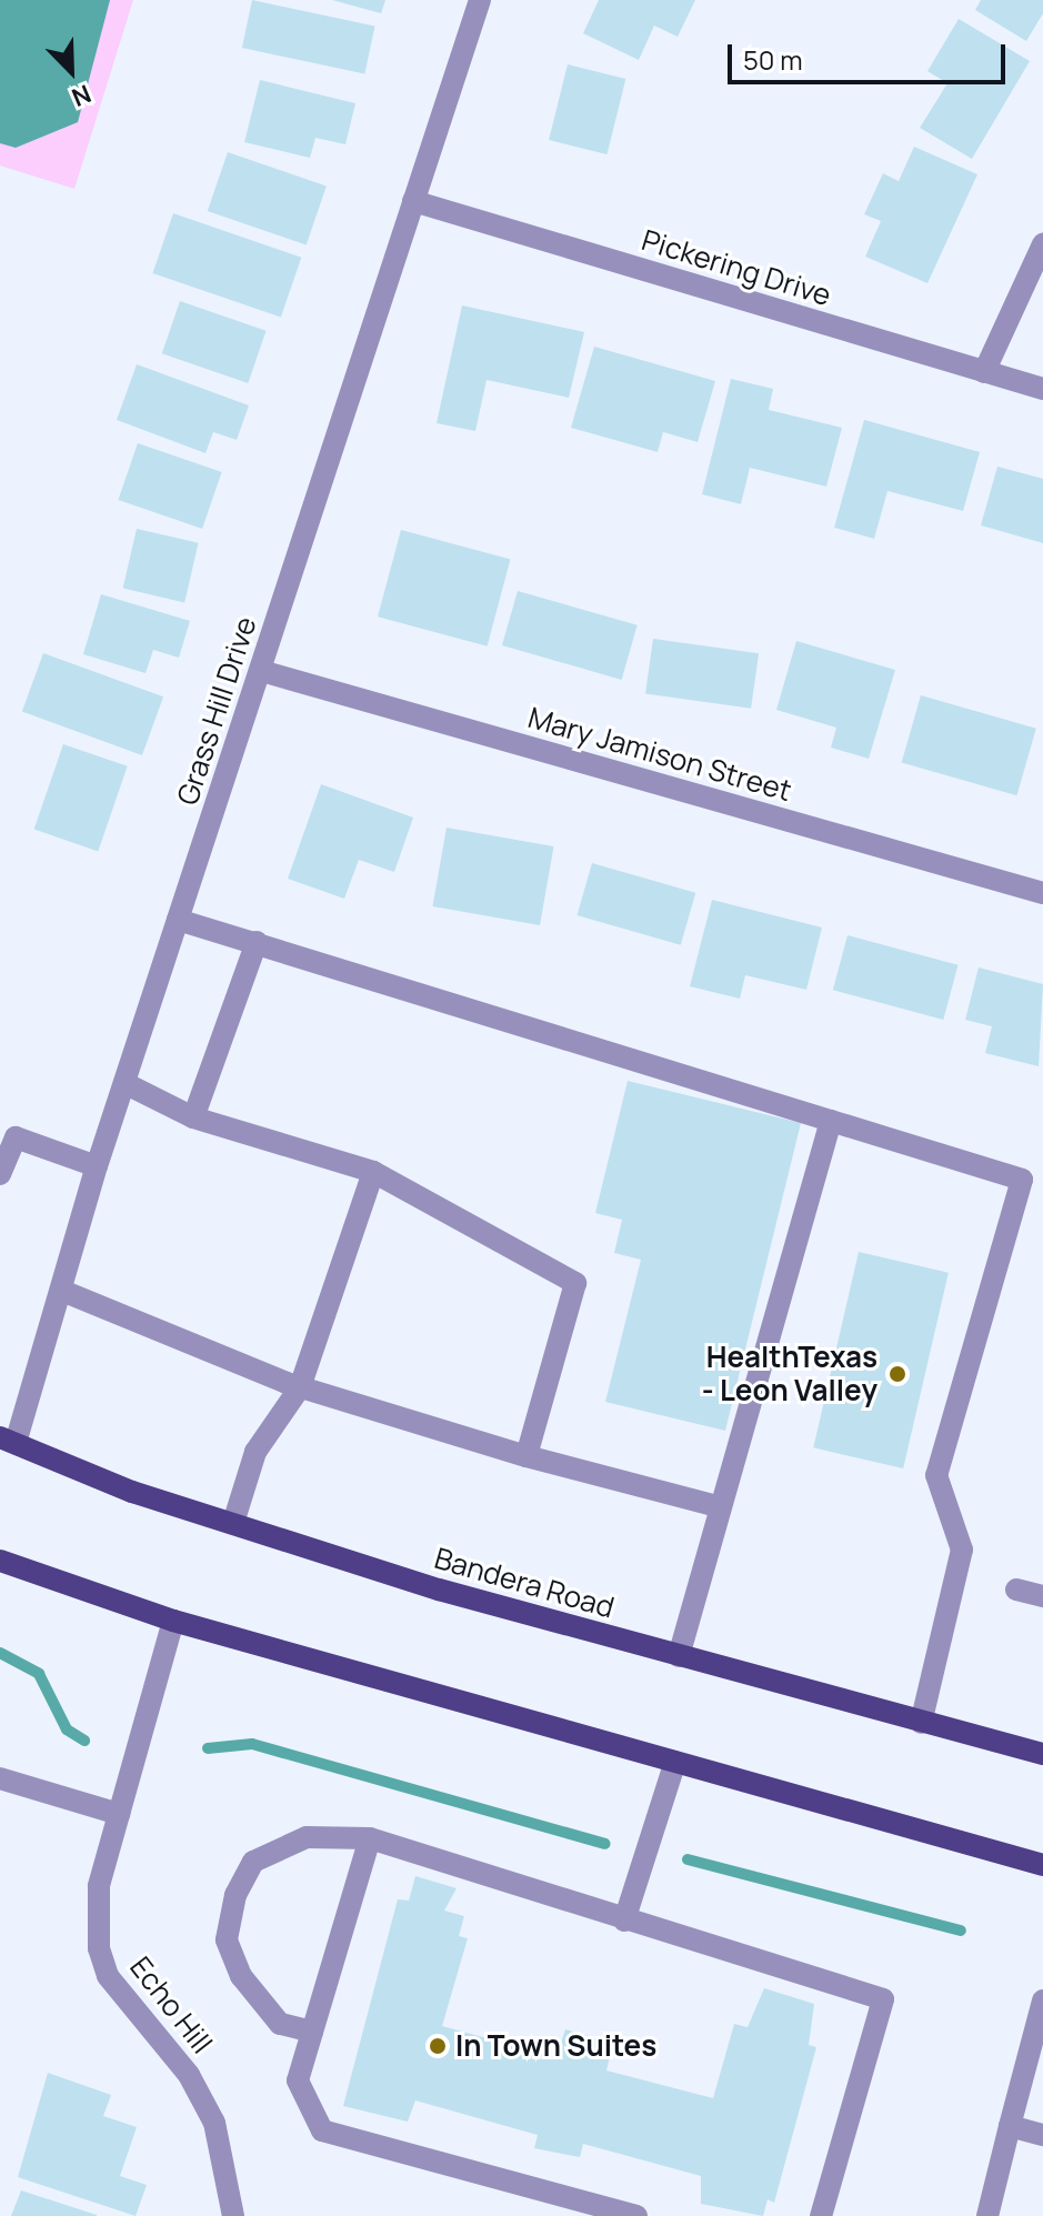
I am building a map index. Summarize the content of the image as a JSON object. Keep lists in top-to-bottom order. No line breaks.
{"streets":{"main road":["Bandera Road"],"street":["Pickering Drive","Grass Hill Drive","Mary Jamison Street","Echo Hill"]},"crossings":[["Pickering Drive","Grass Hill Drive"],["Grass Hill Drive","Mary Jamison Street"],["Grass Hill Drive","Bandera Road"]],"places":["HealthTexas - Leon Valley","In Town Suites"],"scale_bar":"50 m","north":"bottom right"}
